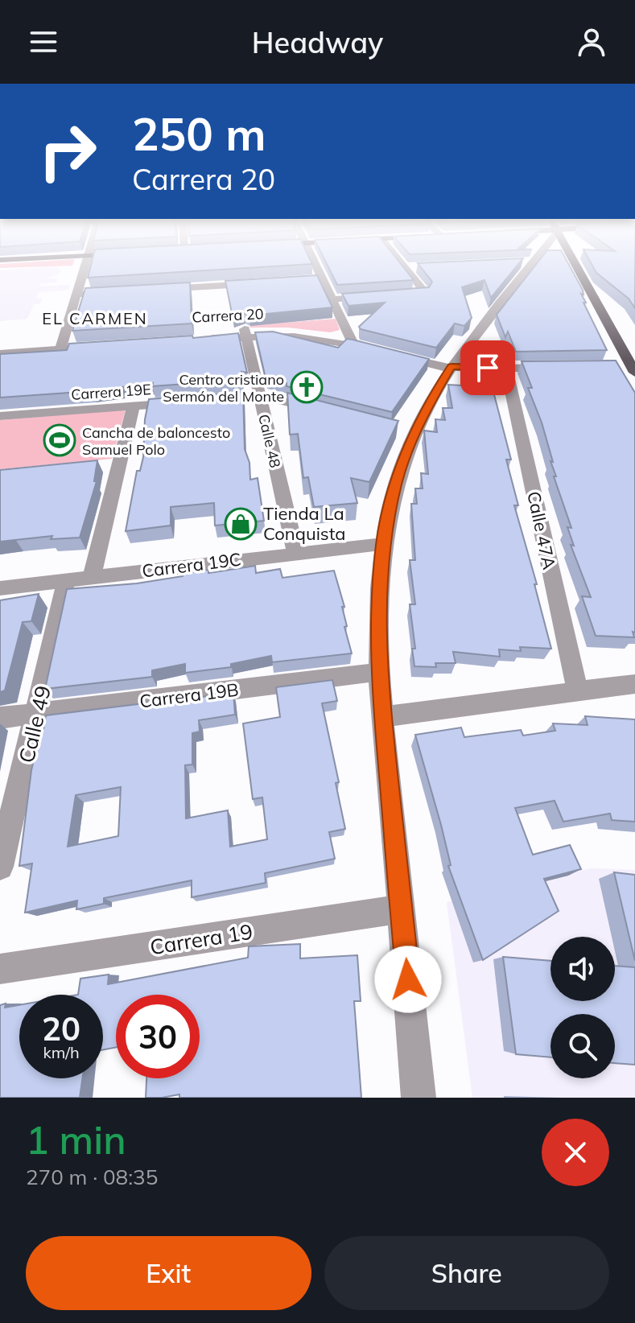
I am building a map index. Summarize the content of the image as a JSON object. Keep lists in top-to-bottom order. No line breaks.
{"streets":{"street":["Carrera 20","Carrera 19E","Calle 48","Calle 47A","Carrera 19C","Carrera 19B","Calle 49","Carrera 19"]},"crossings":[["Carrera 20","Calle 48"],["Carrera 20","Calle 47A"],["Carrera 19E","Calle 48"],["Calle 48","Carrera 19C"],["Carrera 19C","Calle 49"],["Carrera 19B","Calle 49"]],"districts":["EL CARMEN"],"places":{"church":["Centro cristiano Sermón del Monte"],"sports":["Cancha de baloncesto Samuel Polo"],"shop":["Tienda La Conquista"]},"page":{"header":"Headway","turn":["250 m","Carrera 20"],"speed":"20 km/h","limit":"30","heading":["1 min","270 m · 08:35"],"buttons":["Exit","Share"]}}
